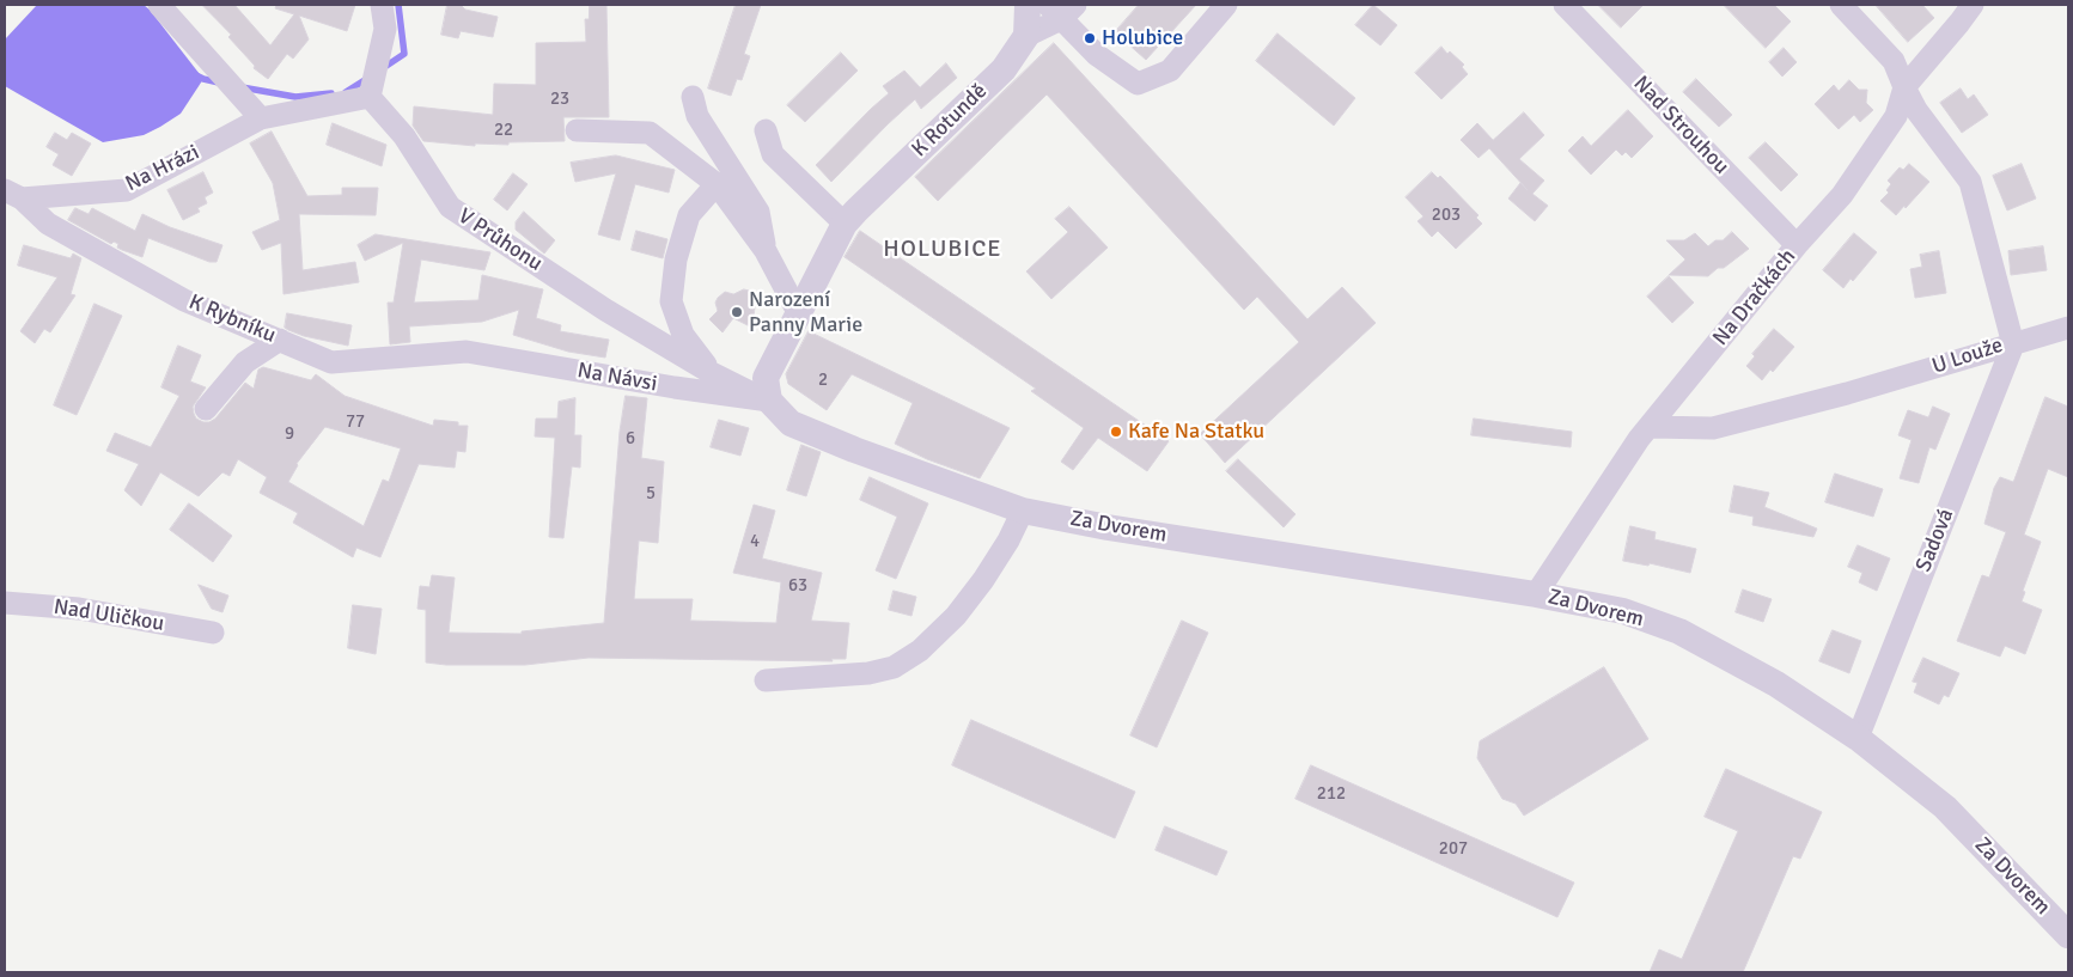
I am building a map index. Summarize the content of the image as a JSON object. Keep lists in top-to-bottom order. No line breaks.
{"streets":{"street":["K Rotundě","Nad Strouhou","Na Hrázi","V Průhonu","Na Dračkách","K Rybníku","U Louže","Na Návsi","Za Dvorem","Sadová","Nad Uličkou"]},"crossings":[["Nad Strouhou","Na Dračkách"],["Na Hrázi","V Průhonu"],["Na Hrázi","K Rybníku"],["V Průhonu","Na Návsi"],["Na Dračkách","U Louže"],["Na Dračkách","Za Dvorem"],["K Rybníku","Na Návsi"],["U Louže","Sadová"],["Na Návsi","Za Dvorem"],["Za Dvorem","Sadová"]],"districts":["HOLUBICE"],"places":["Holubice","Narození Panny Marie","Kafe Na Statku"],"house_numbers":["23","22","203","2","77","9","6","5","4","63","212","207"]}
